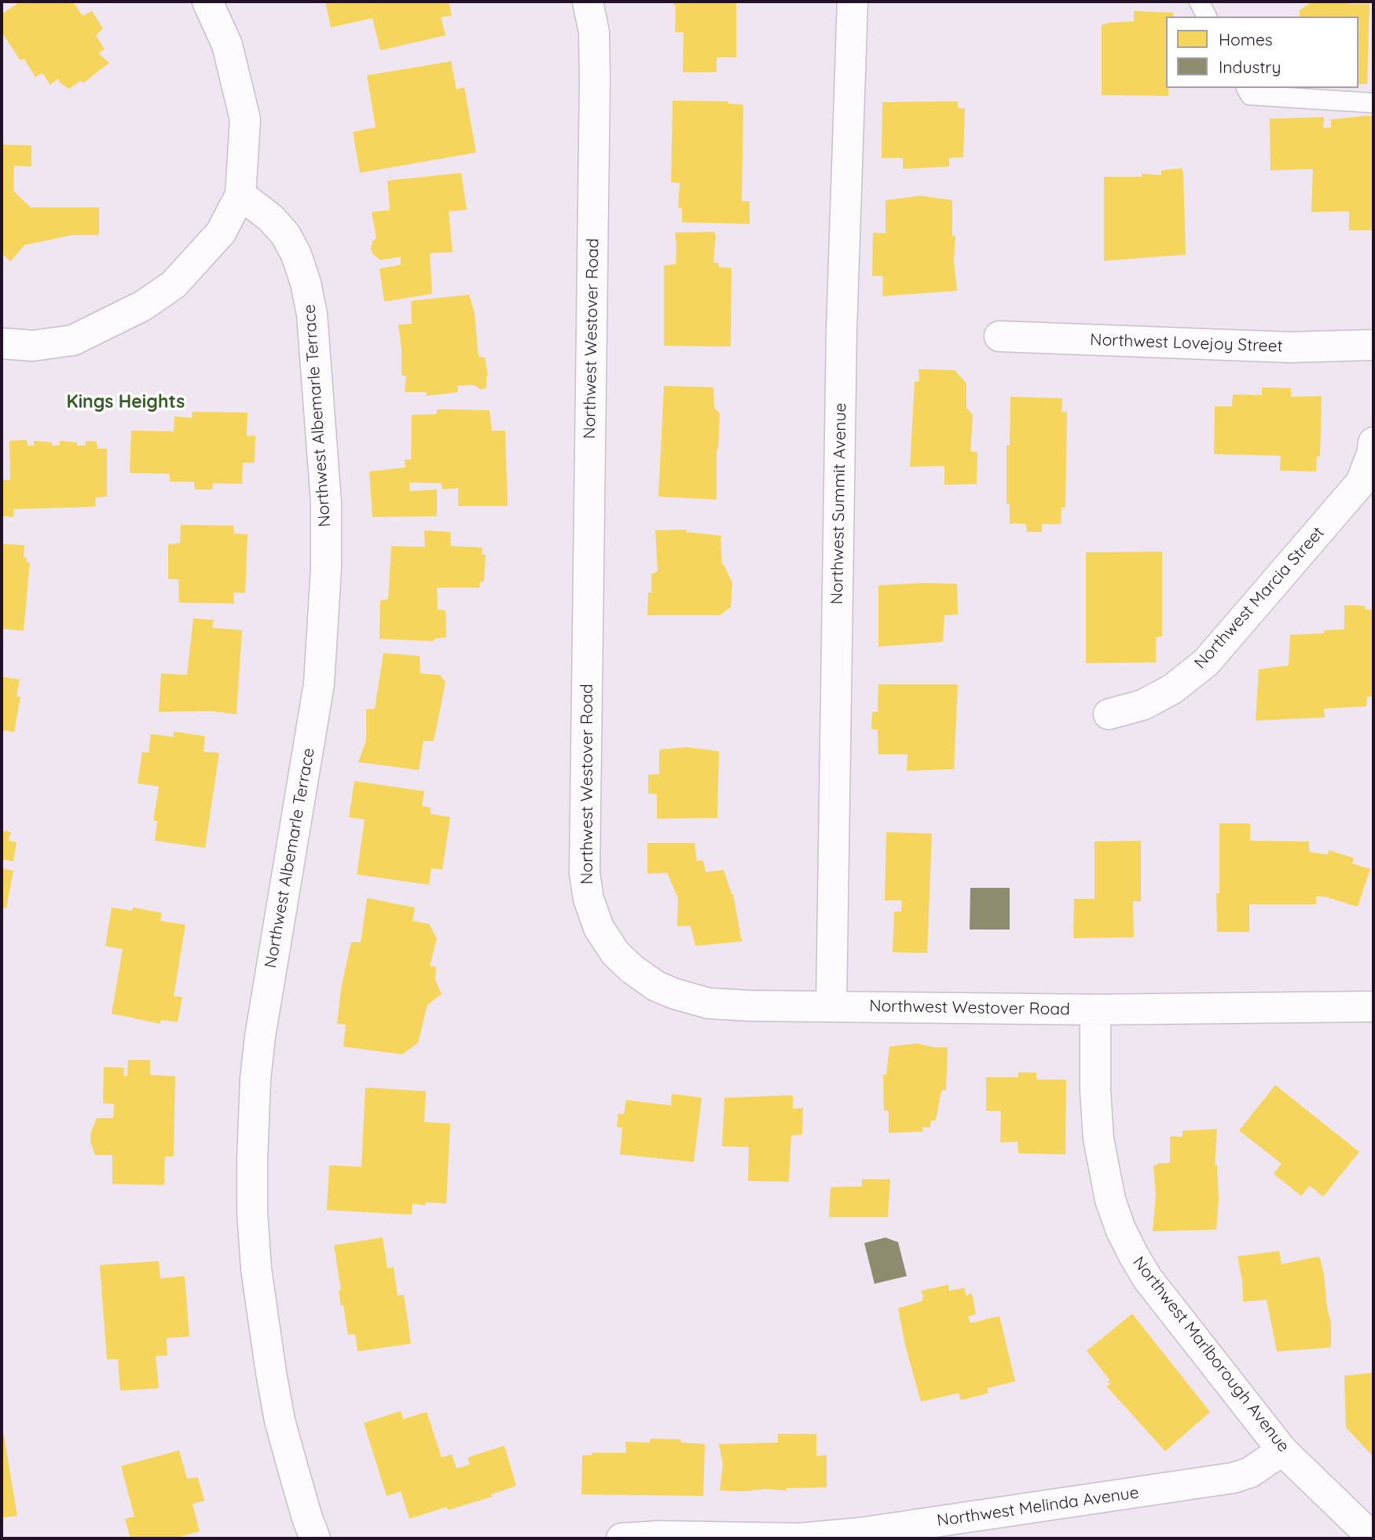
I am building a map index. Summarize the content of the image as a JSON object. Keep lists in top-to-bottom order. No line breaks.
{"streets":{"street":["Northwest Westover Road","Northwest Lovejoy Street","Northwest Albemarle Terrace","Northwest Summit Avenue","Northwest Marcia Street","Northwest Marlborough Avenue","Northwest Melinda Avenue"]},"crossings":[["Northwest Westover Road","Northwest Summit Avenue"],["Northwest Westover Road","Northwest Marlborough Avenue"],["Northwest Marlborough Avenue","Northwest Melinda Avenue"]],"districts":["Kings Heights"],"legend":["Homes","Industry"]}
